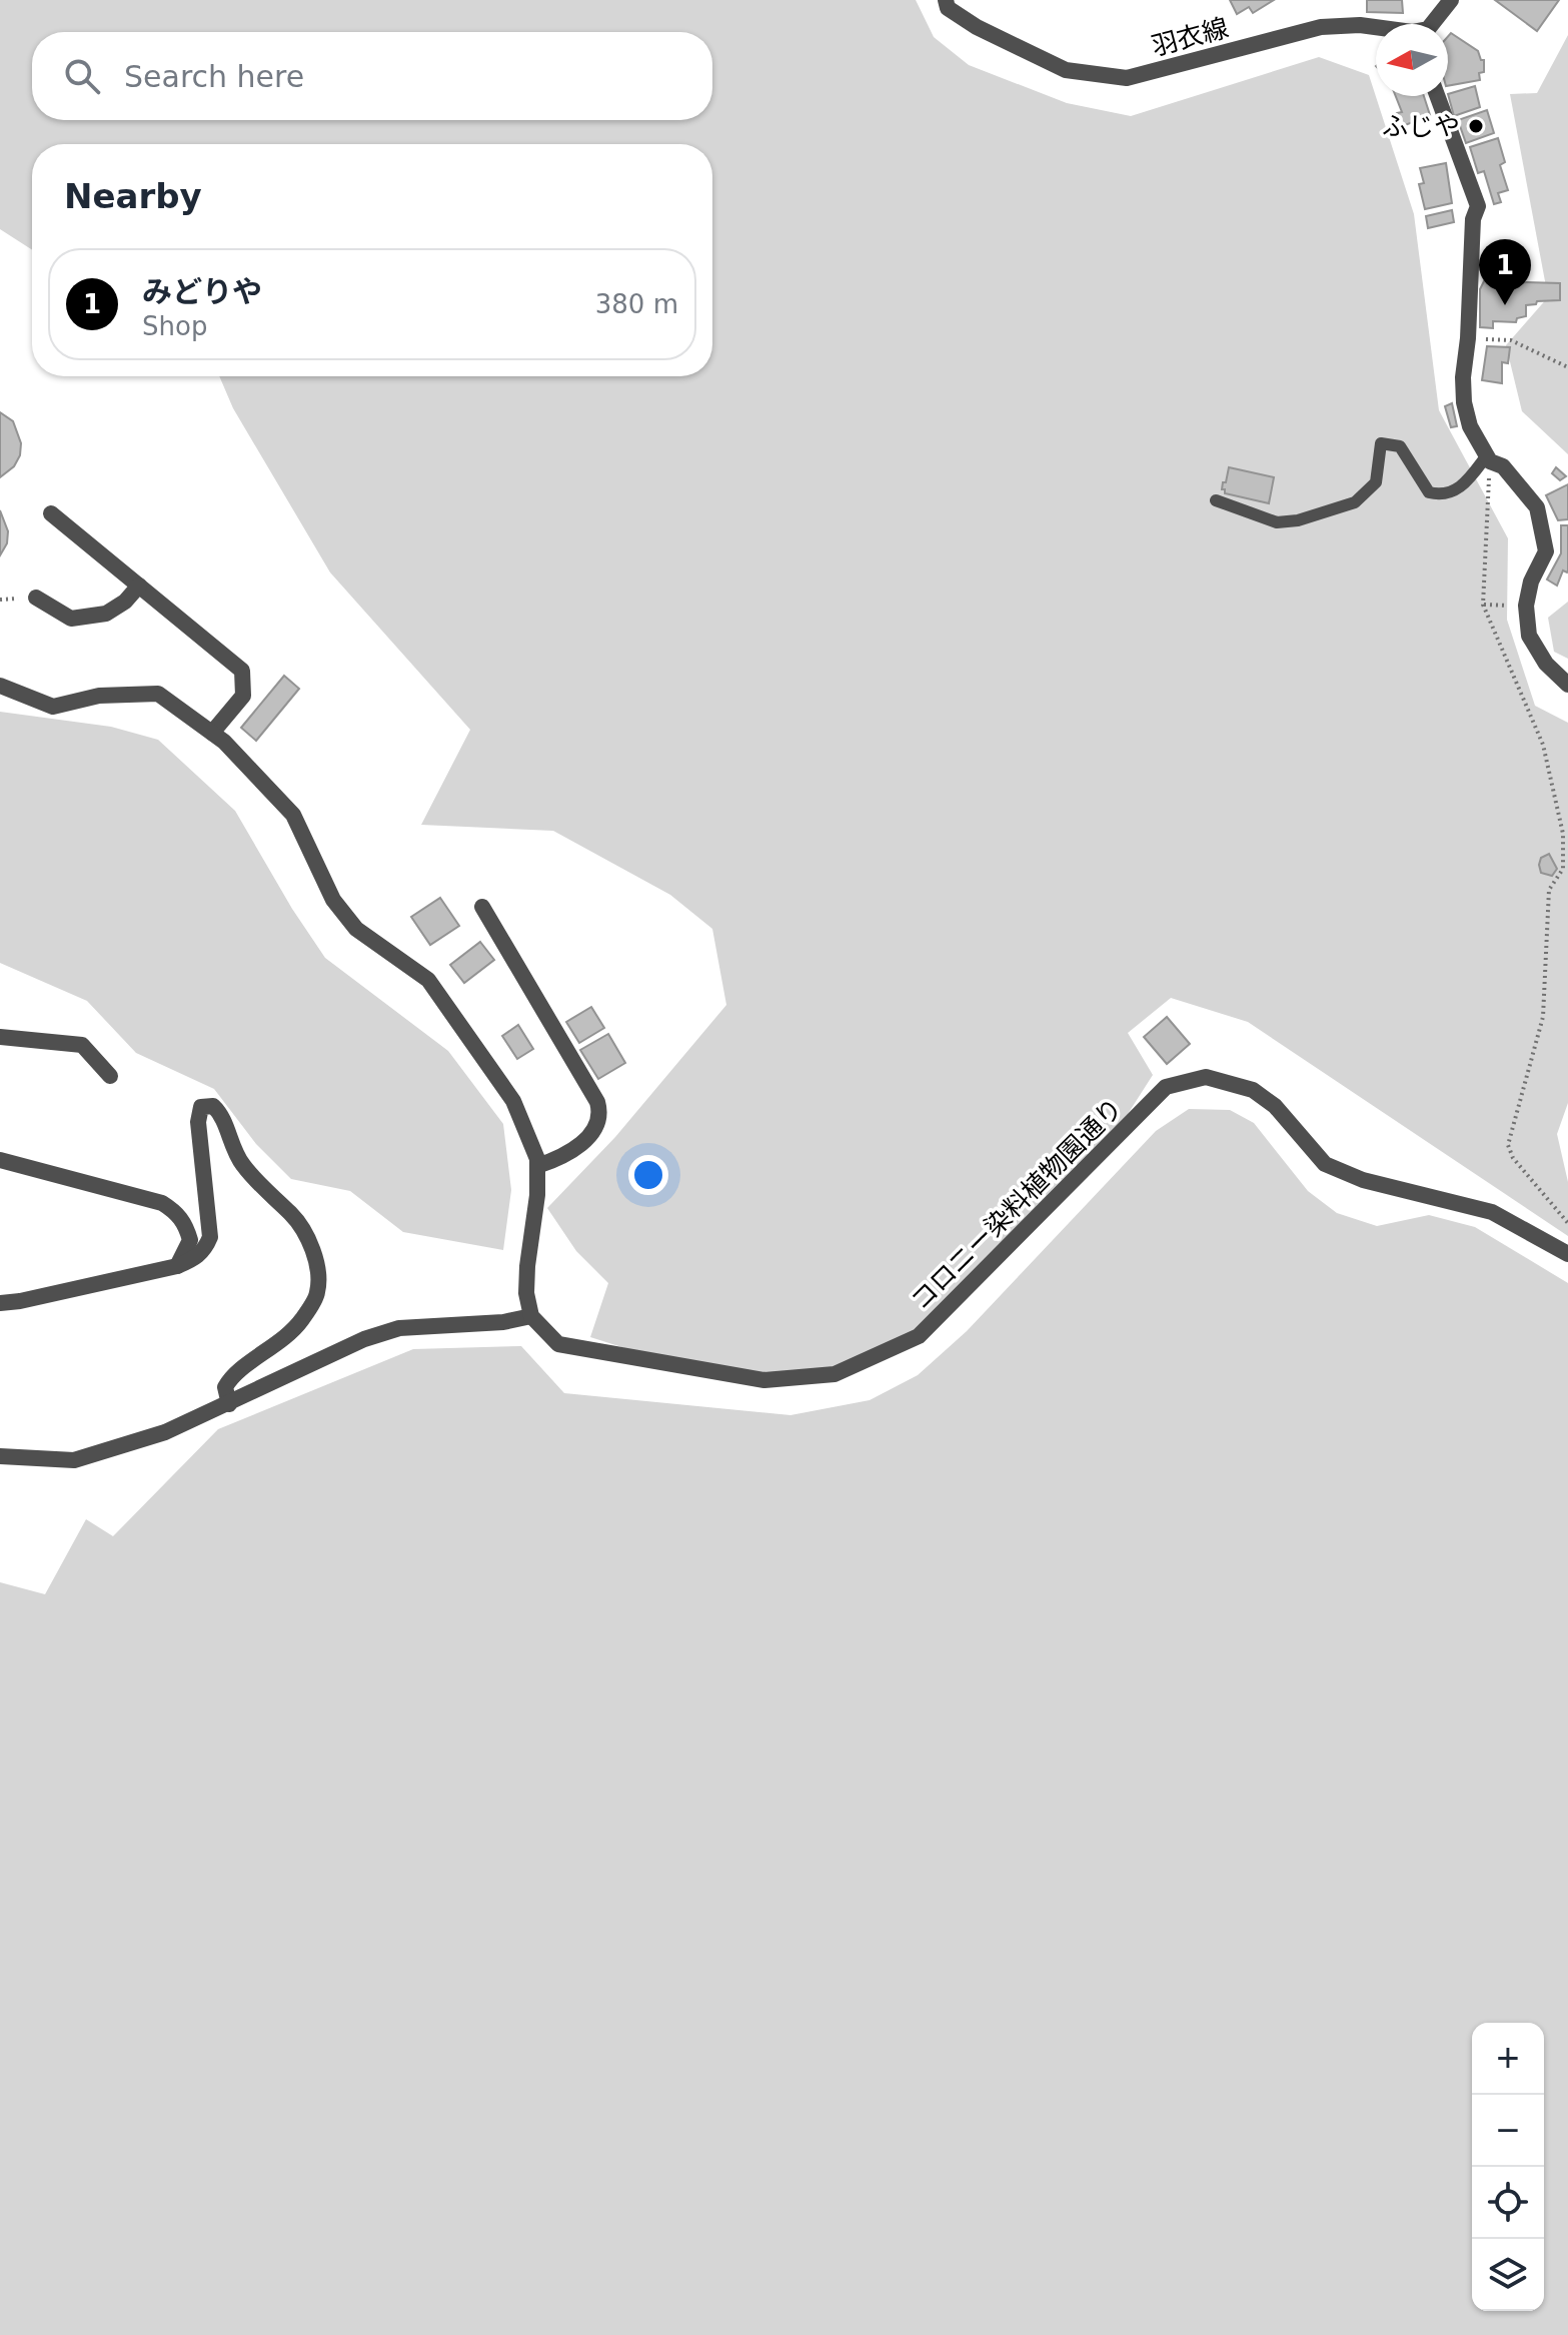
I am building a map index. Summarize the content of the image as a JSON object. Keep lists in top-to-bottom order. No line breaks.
{"streets":{"street":["羽衣線","コロニー染料植物園通り"]},"places":["ふじや"],"north":"left","page":{"search":"Search here","heading":"Nearby","pins":"1","list":[{"mark":"1","name":"みどりや","note":"Shop","value":"380 m"}],"map_buttons":["+","−"]}}
